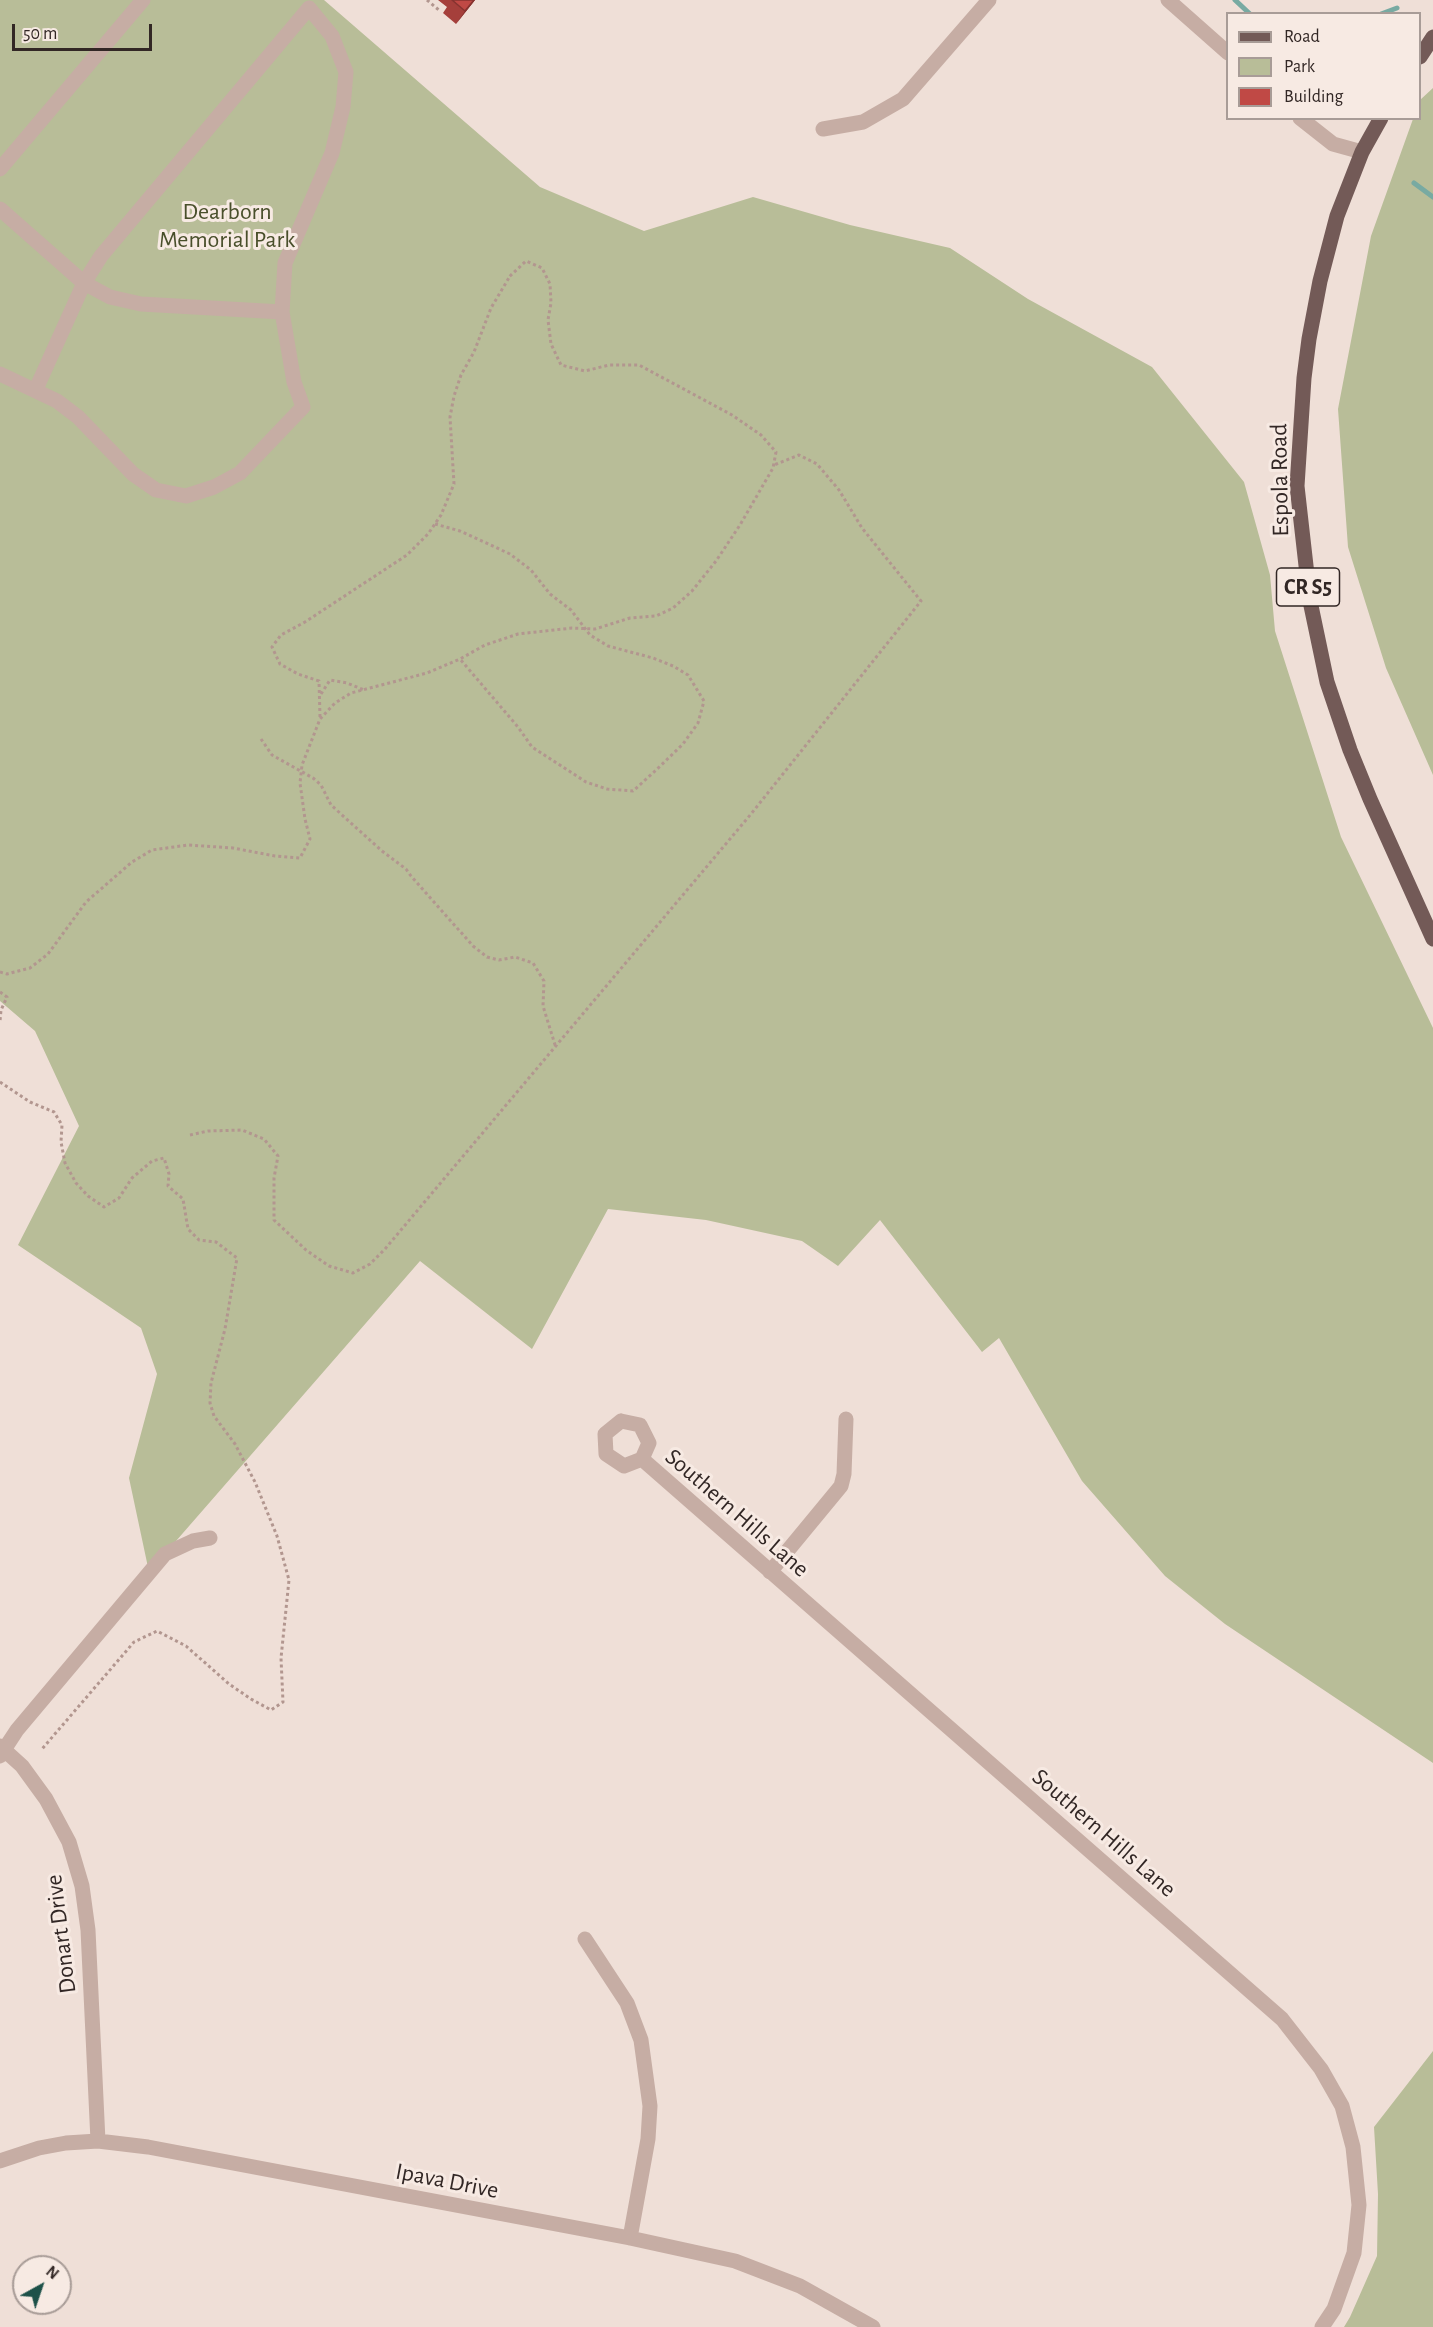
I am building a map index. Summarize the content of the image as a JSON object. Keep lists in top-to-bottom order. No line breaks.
{"streets":{"main road":["Espola Road","CR S5"],"street":["Southern Hills Lane","Donart Drive","Ipava Drive"]},"crossings":[["Donart Drive","Ipava Drive"]],"parks":["Dearborn Memorial Park"],"legend":["Road","Park","Building"],"scale_bar":"50 m","north":"top right"}
